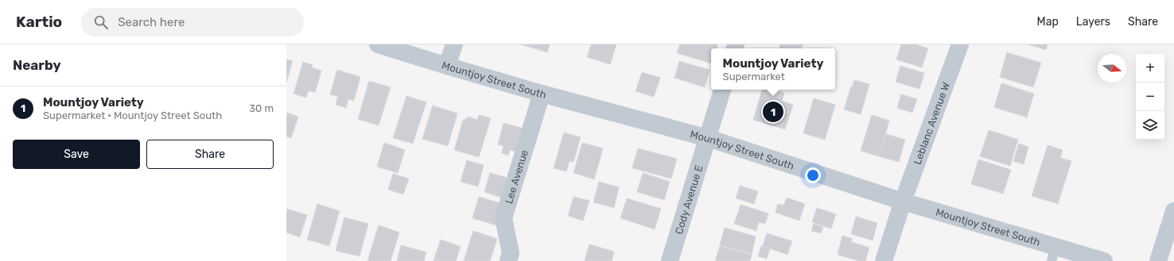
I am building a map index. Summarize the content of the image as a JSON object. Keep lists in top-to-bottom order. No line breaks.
{"streets":{"street":["Mountjoy Street South","Leblanc Avenue W","Lee Avenue","Cody Avenue E"]},"crossings":[["Mountjoy Street South","Leblanc Avenue W"],["Mountjoy Street South","Lee Avenue"],["Mountjoy Street South","Cody Avenue E"]],"north":"right","page":{"header":"Kartio","search":"Search here","nav":["Map","Layers","Share"],"heading":"Nearby","popup":["Mountjoy Variety","Supermarket"],"map_buttons":["+","−"],"list":[{"mark":"1","name":"Mountjoy Variety","note":"Supermarket · Mountjoy Street South","value":"30 m"}],"pins":"1","buttons":["Save","Share"]}}
